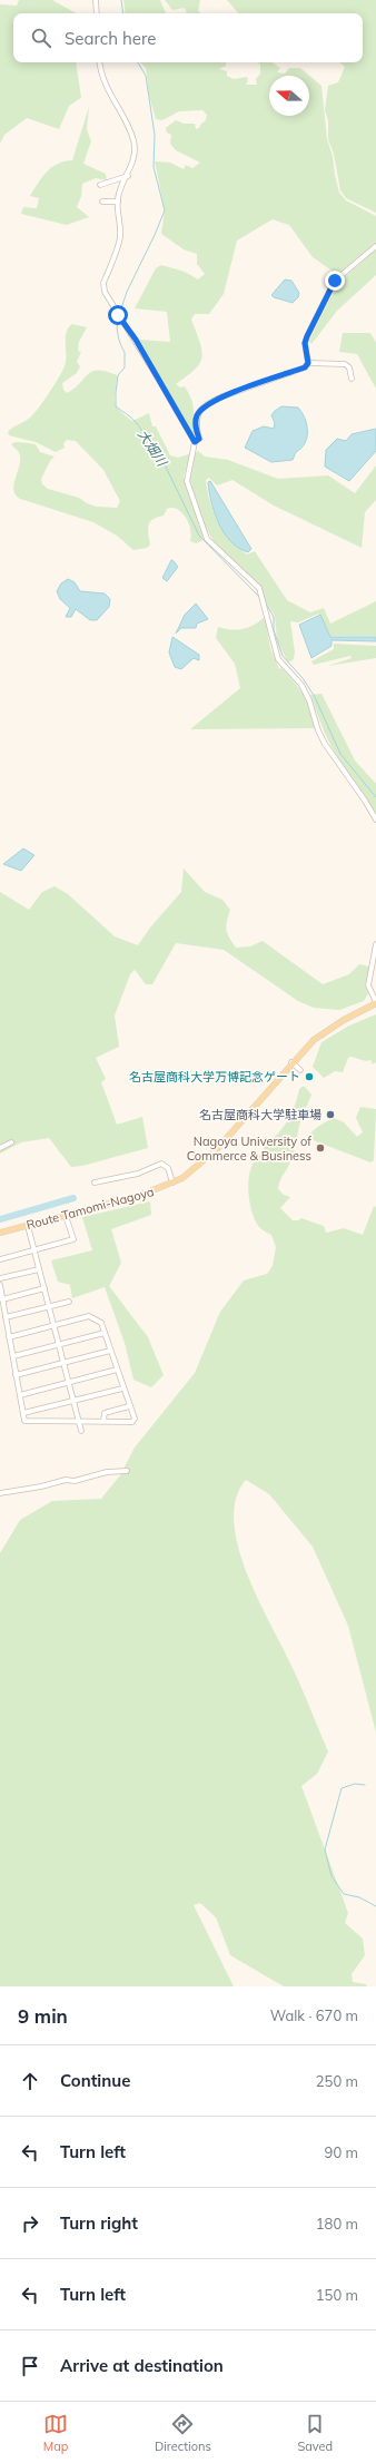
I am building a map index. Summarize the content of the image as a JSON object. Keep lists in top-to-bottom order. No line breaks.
{"streets":{"main road":["Route Tamomi-Nagoya"]},"water":["大畑川"],"places":["名古屋商科大学万博記念ゲート","名古屋商科大学駐車場","Nagoya University of Commerce & Business"],"north":"left","page":{"search":"Search here","heading":["9 min","Walk · 670 m"],"list":[["Continue","250 m"],["Turn left","90 m"],["Turn right","180 m"],["Turn left","150 m"],"Arrive at destination"],"nav":["Map","Directions","Saved"]}}
